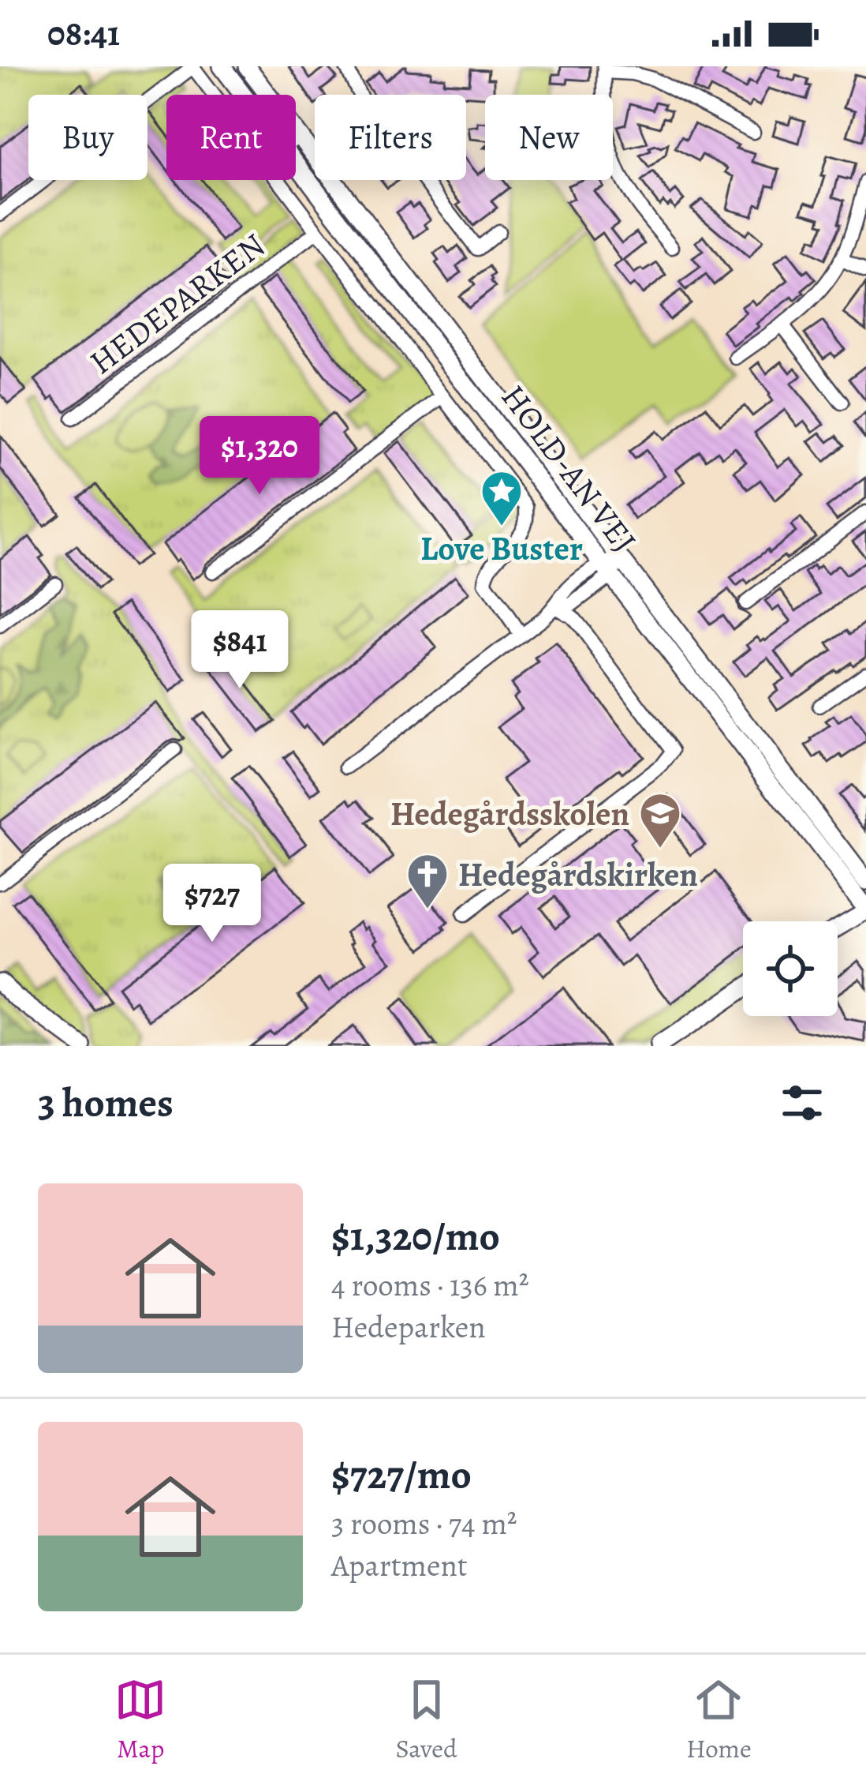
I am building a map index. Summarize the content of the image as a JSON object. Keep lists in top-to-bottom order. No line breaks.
{"streets":{"street":["HEDEPARKEN","HOLD-AN VEJ"]},"places":{"place":["Love Buster"],"school or university":["Hedegårdsskolen"],"church":["Hedegårdskirken"]},"page":{"status":"08:41","chip":["Buy","Rent","Filters","New"],"price":["$1,320","$841","$727"],"heading":"3 homes","list":[{"name":"$1,320/mo","note":"4 rooms · 136 m² · Hedeparken"},{"name":"$727/mo","note":"3 rooms · 74 m² · Apartment"}],"tabs":["Map","Saved","Home"]}}
